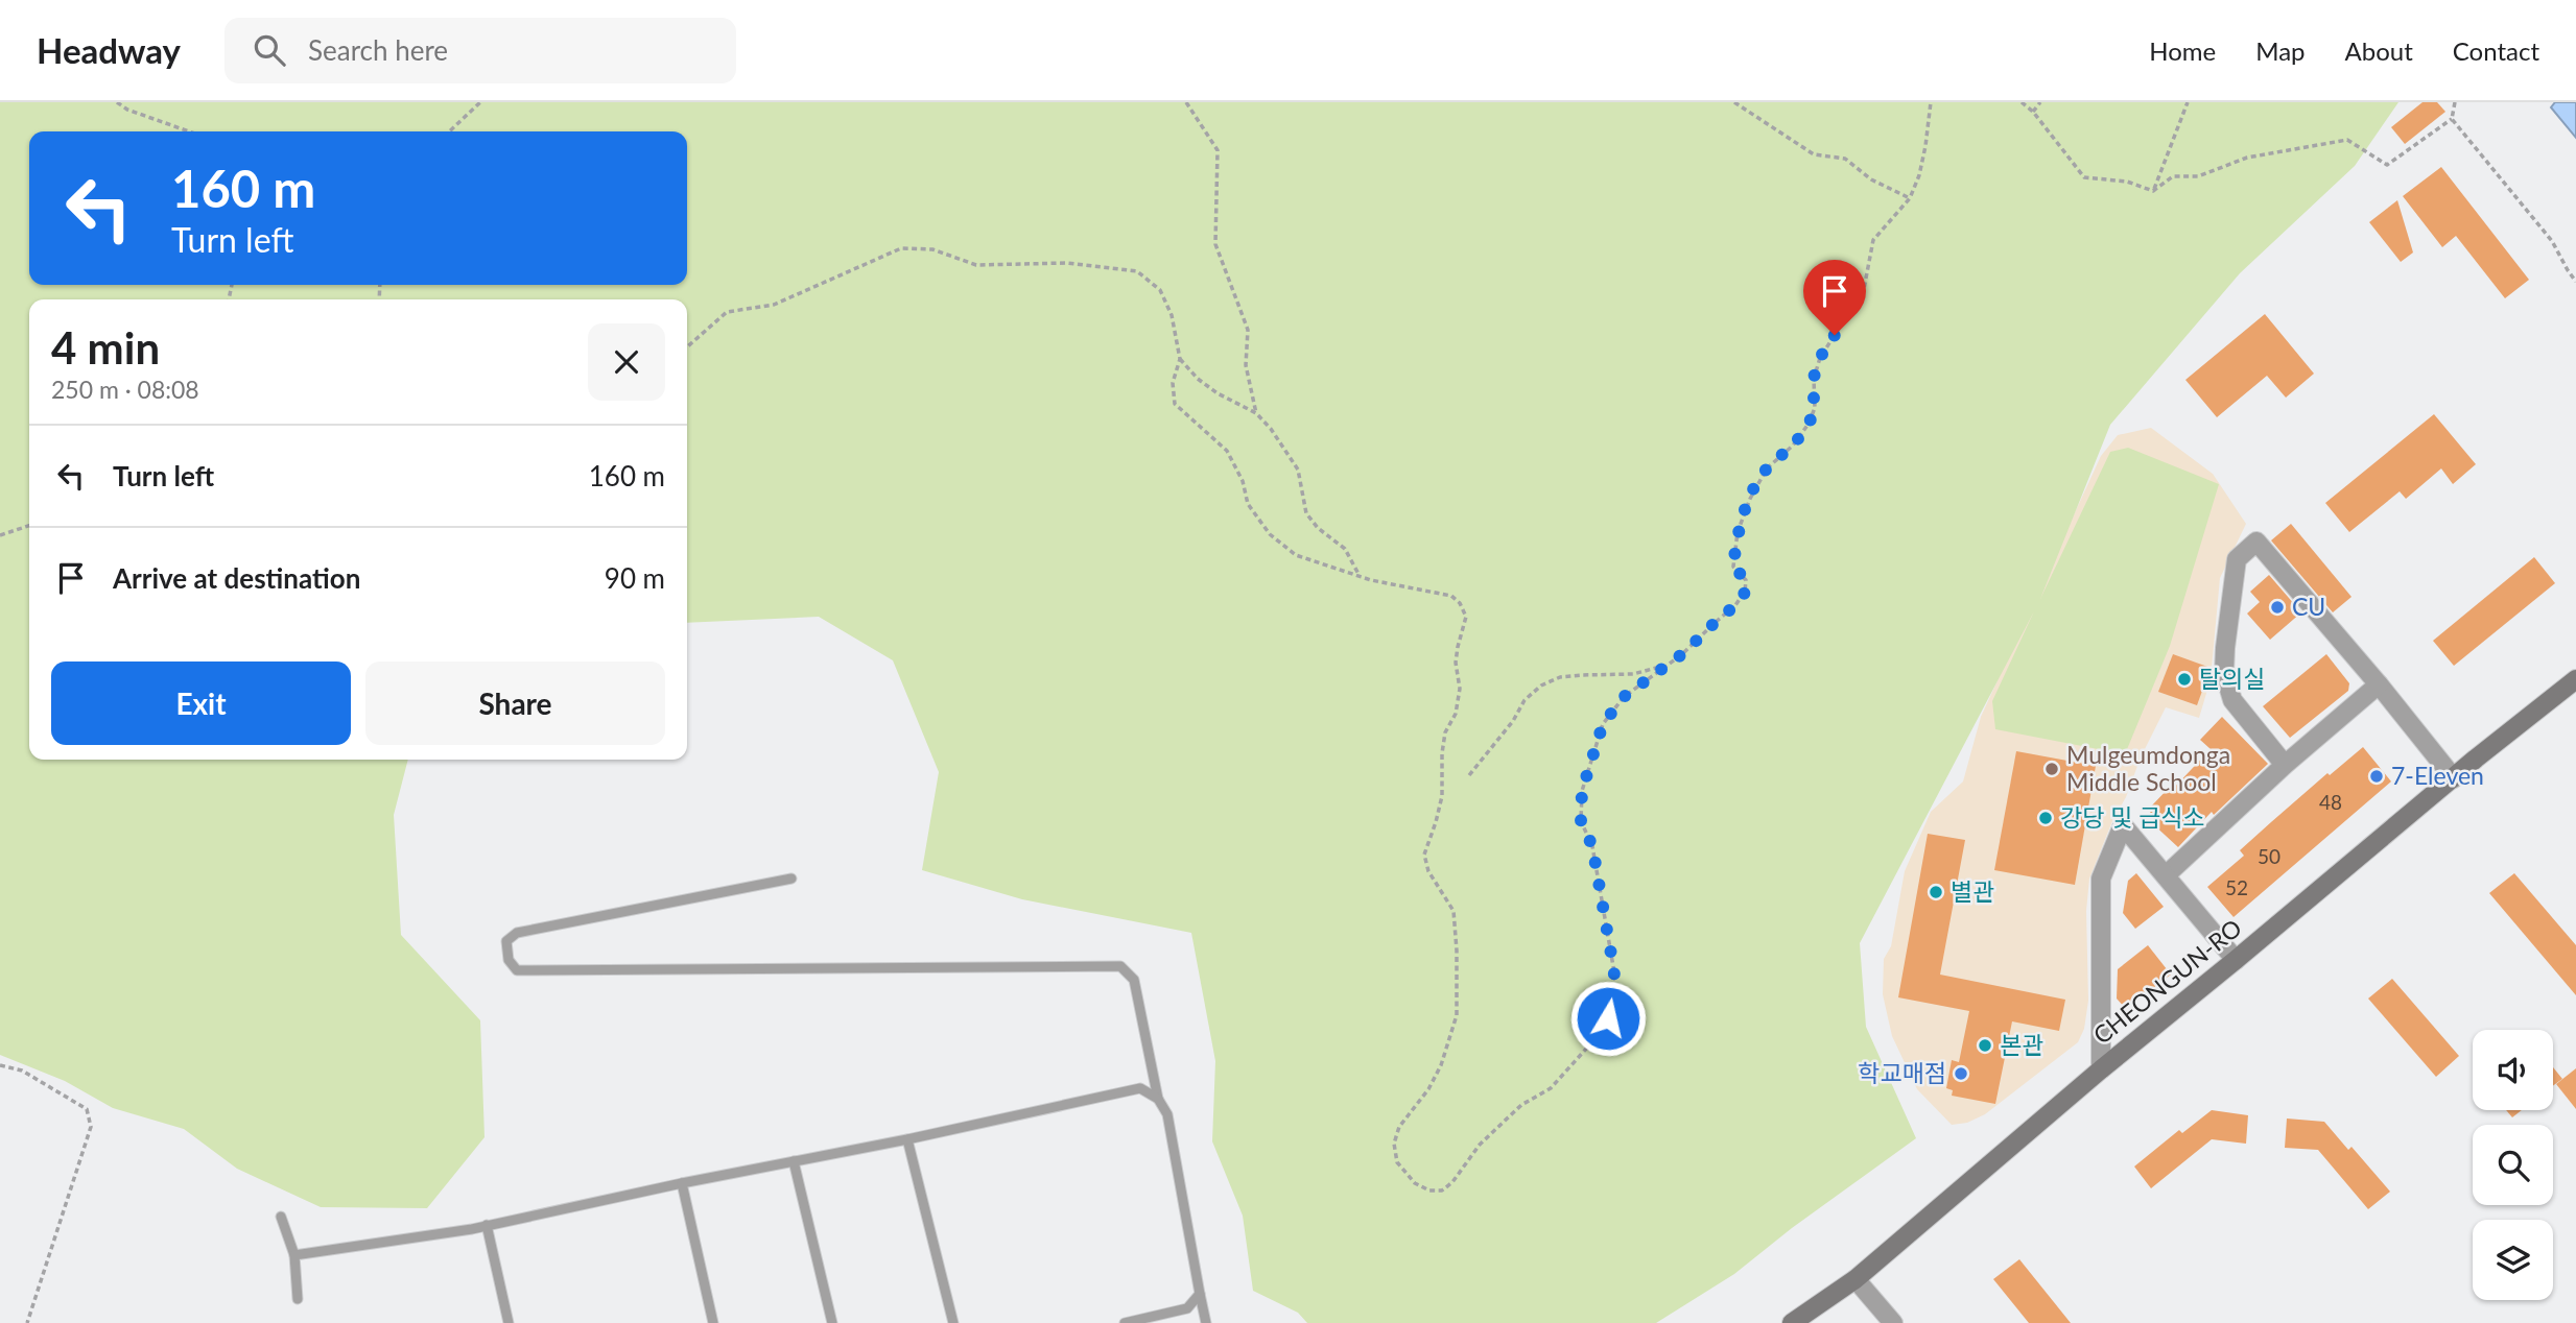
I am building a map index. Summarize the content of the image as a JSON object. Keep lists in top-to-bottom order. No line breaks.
{"streets":{"street":["CHEONGUN-RO"]},"places":["CU","탈의실","Mulgeumdonga Middle School","7-Eleven","강당 및 급식소","별관","본관","학교매점"],"house_numbers":["48","50","52"],"page":{"header":"Headway","search":"Search here","nav":["Home","Map","About","Contact"],"turn":["160 m","Turn left"],"heading":["4 min","250 m · 08:08"],"list":[{"name":"Turn left","value":"160 m"},{"name":"Arrive at destination","value":"90 m"}],"buttons":["Exit","Share"]}}
